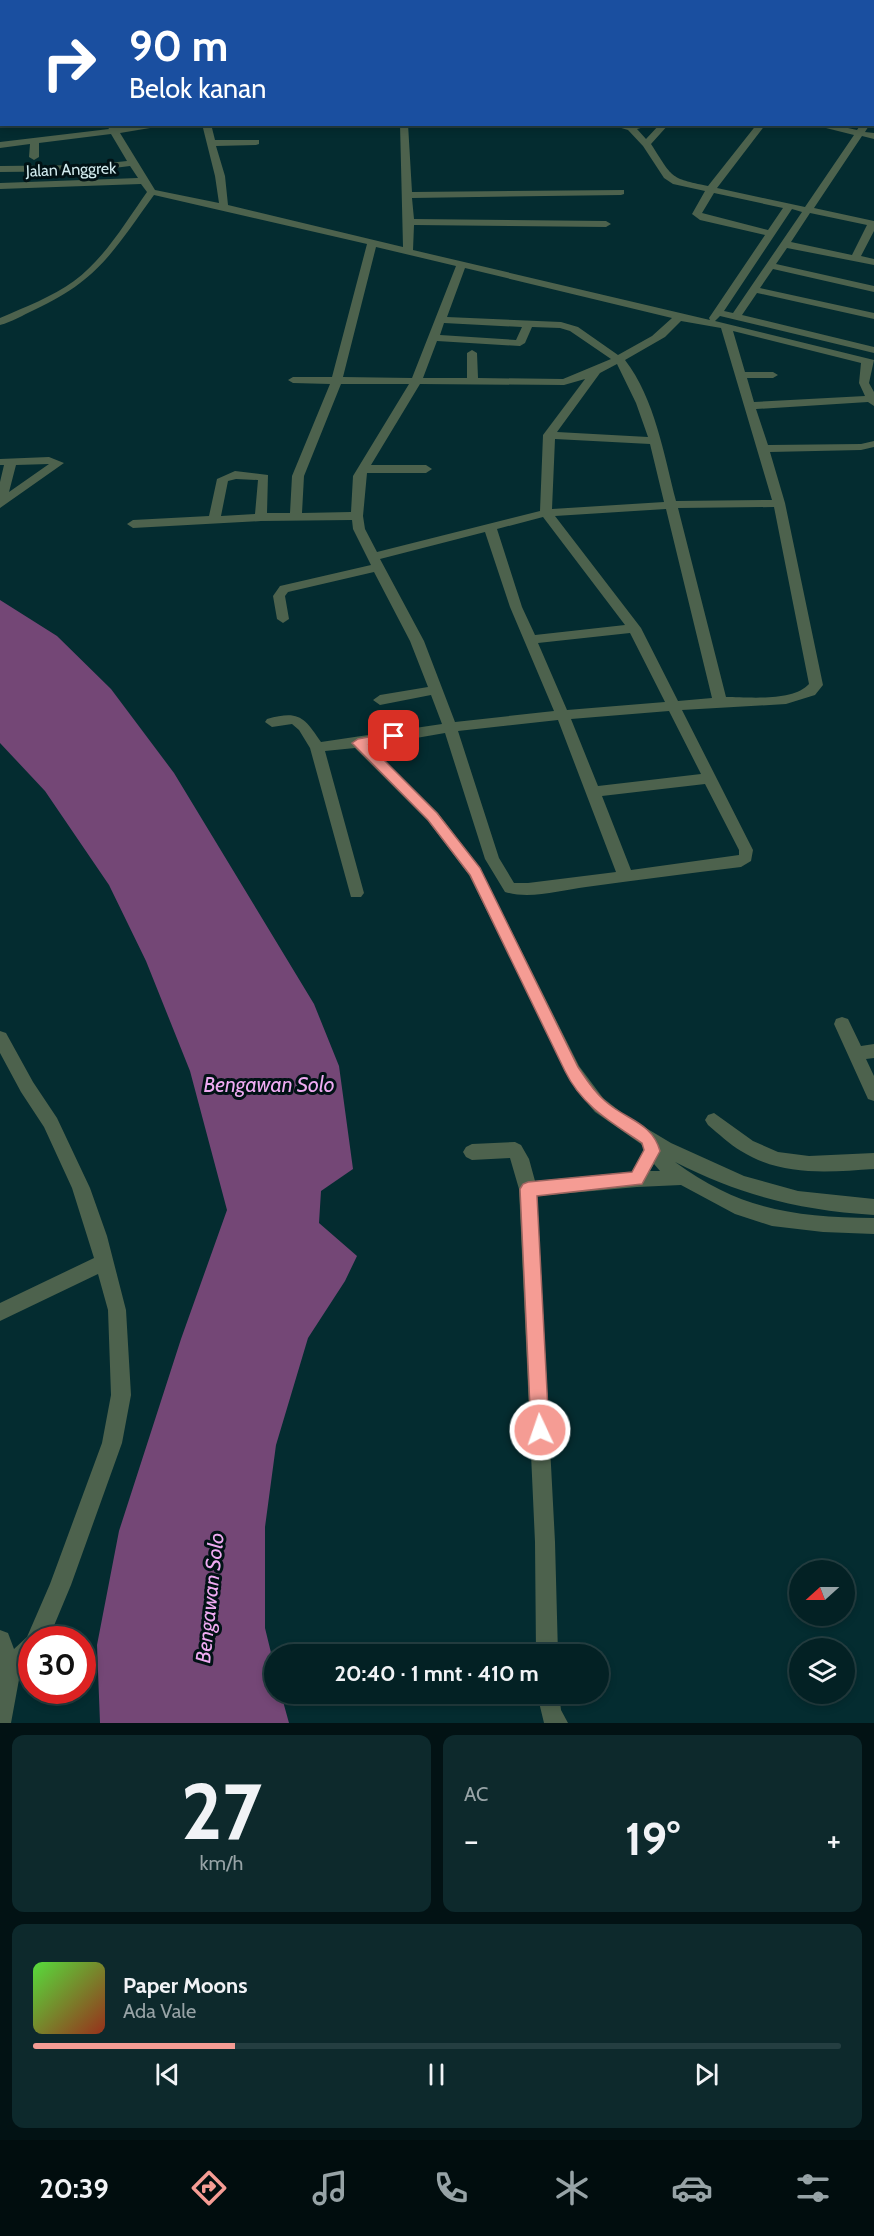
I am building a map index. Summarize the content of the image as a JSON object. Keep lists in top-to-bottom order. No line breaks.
{"streets":{"street":["Jalan Anggrek"]},"water":["Bengawan Solo"],"north":"left","page":{"turn":["90 m","Belok kanan"],"limit":"30","trip":"20:40 · 1 mnt · 410 m","tile":[["27","km/h"],"AC"],"heat":["−","19°","+"],"song":["Paper Moons","Ada Vale"],"tabs":"20:39"}}
